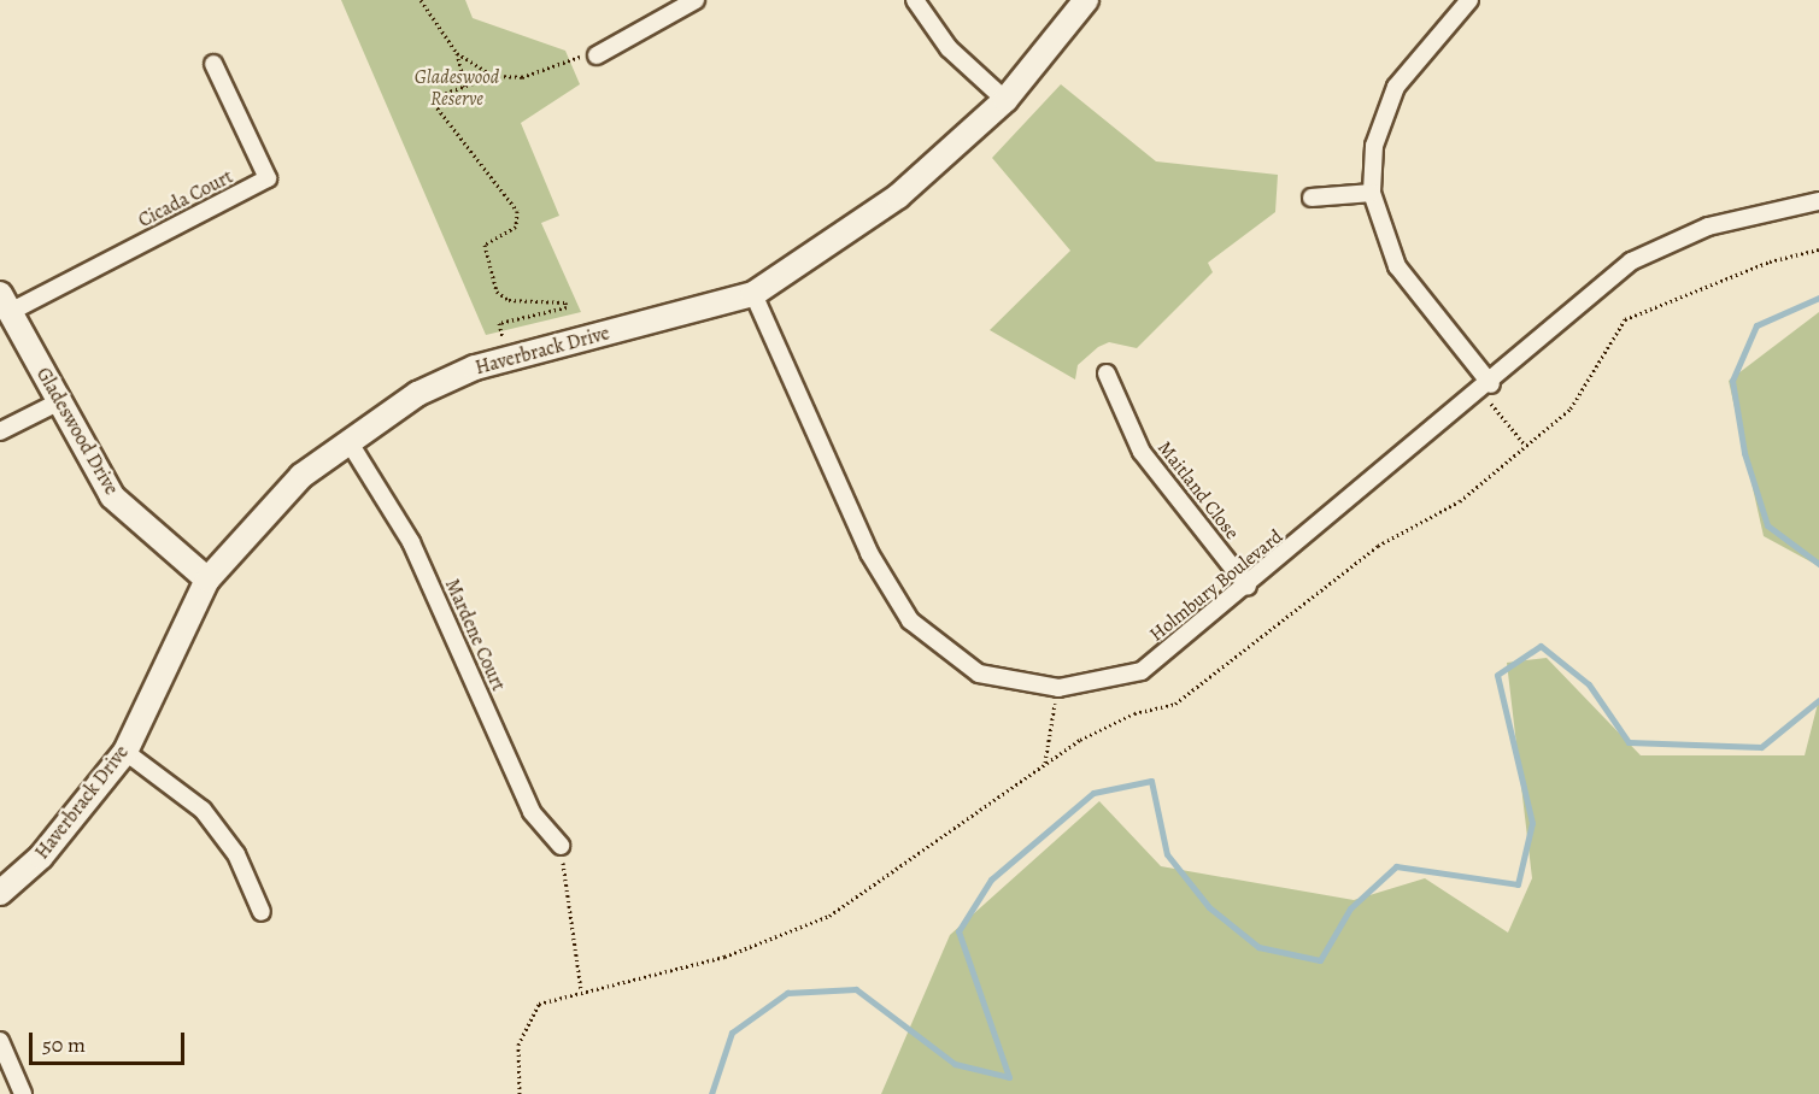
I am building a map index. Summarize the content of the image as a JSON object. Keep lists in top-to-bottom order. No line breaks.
{"streets":{"street":["Cicada Court","Haverbrack Drive","Gladeswood Drive","Maitland Close","Holmbury Boulevard","Mardene Court"]},"crossings":[["Cicada Court","Gladeswood Drive"],["Haverbrack Drive","Gladeswood Drive"],["Haverbrack Drive","Holmbury Boulevard"],["Haverbrack Drive","Mardene Court"],["Maitland Close","Holmbury Boulevard"]],"parks":["Gladeswood Reserve"],"scale_bar":"50 m"}
